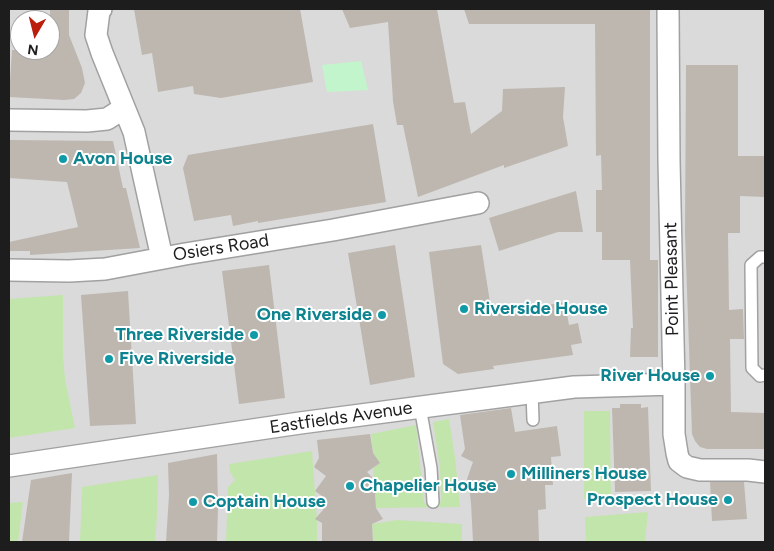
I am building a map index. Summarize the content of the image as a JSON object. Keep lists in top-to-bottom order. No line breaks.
{"streets":{"street":["Osiers Road","Point Pleasant","Eastfields Avenue"]},"crossings":[["Point Pleasant","Eastfields Avenue"]],"places":["Avon House","Riverside House","One Riverside","Three Riverside","Five Riverside","River House","Milliners House","Chapelier House","Prospect House","Coptain House"],"north":"bottom"}
